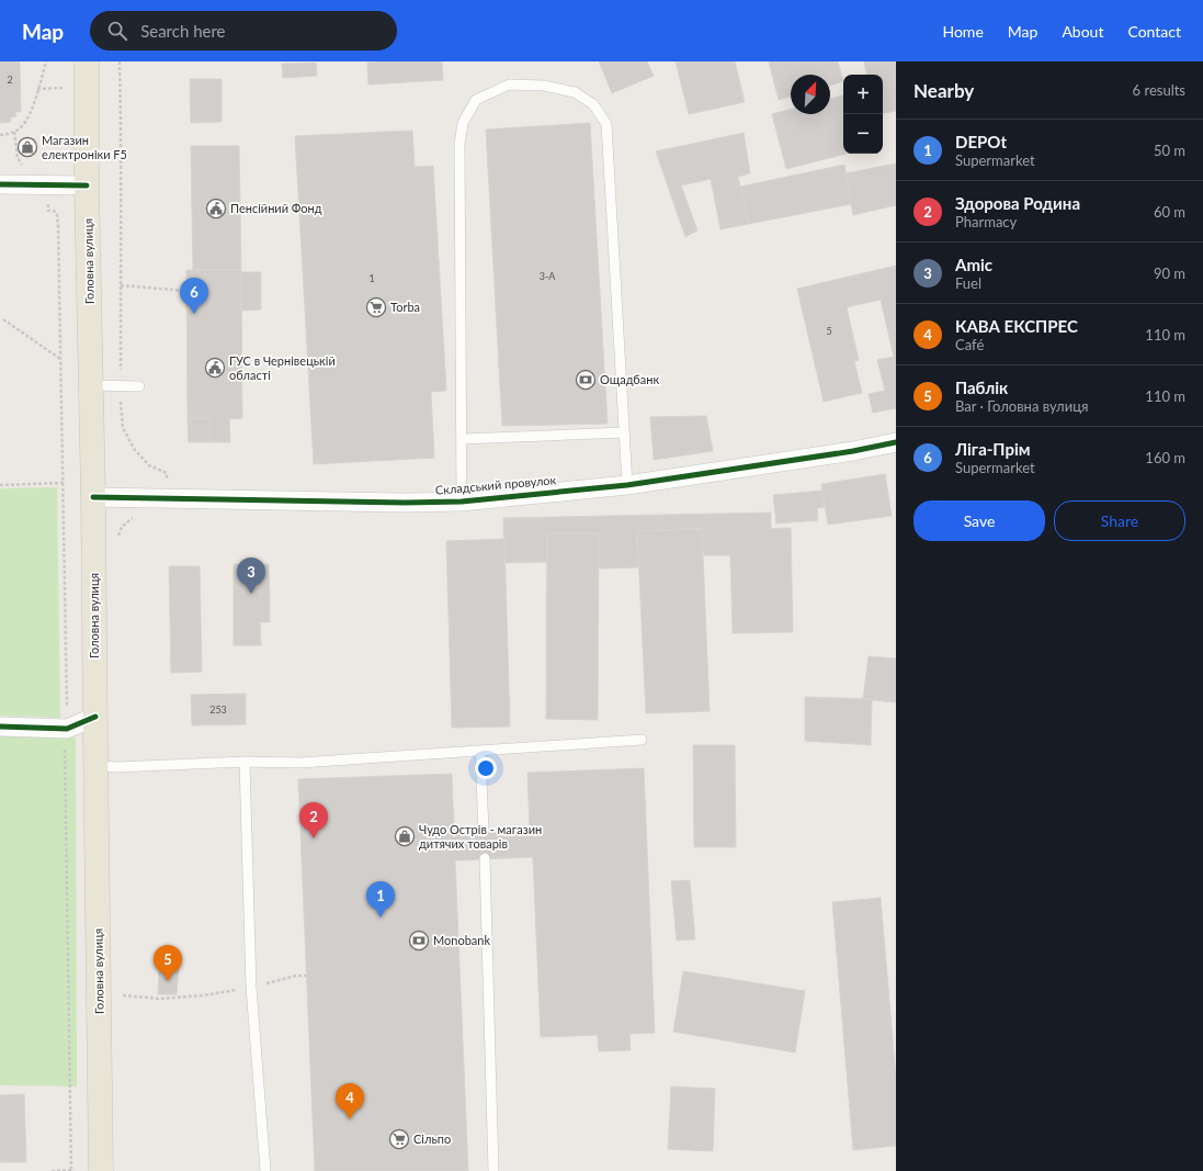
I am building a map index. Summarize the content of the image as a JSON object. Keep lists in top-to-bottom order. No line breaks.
{"streets":{"main road":["Головна вулиця"],"street":["Складський провулок"]},"crossings":[["Головна вулиця","Складський провулок"]],"places":{"shop":["Магазин електроніки F5","Чудо Острів - магазин дитячих товарів"],"public building":["Пенсійний Фонд","ГУС в Чернівецькій області"],"supermarket":["Torba","Сільпо"],"bank":["Ощадбанк","Monobank"]},"house_numbers":["2","3-А","1","5","253"],"north":"top right","page":{"header":"Map","search":"Search here","nav":["Home","Map","About","Contact"],"heading":["Nearby","6 results"],"map_buttons":["+","−"],"list":[{"mark":"1","name":"DEPOt","note":"Supermarket","value":"50 m"},{"mark":"2","name":"Здорова Родина","note":"Pharmacy","value":"60 m"},{"mark":"3","name":"Amic","note":"Fuel","value":"90 m"},{"mark":"4","name":"КАВА ЕКСПРЕС","note":"Café","value":"110 m"},{"mark":"5","name":"Паблік","note":"Bar · Головна вулиця","value":"110 m"},{"mark":"6","name":"Ліга-Прім","note":"Supermarket","value":"160 m"}],"pins":["6","3","2","1","5","4"],"buttons":["Save","Share"]}}
